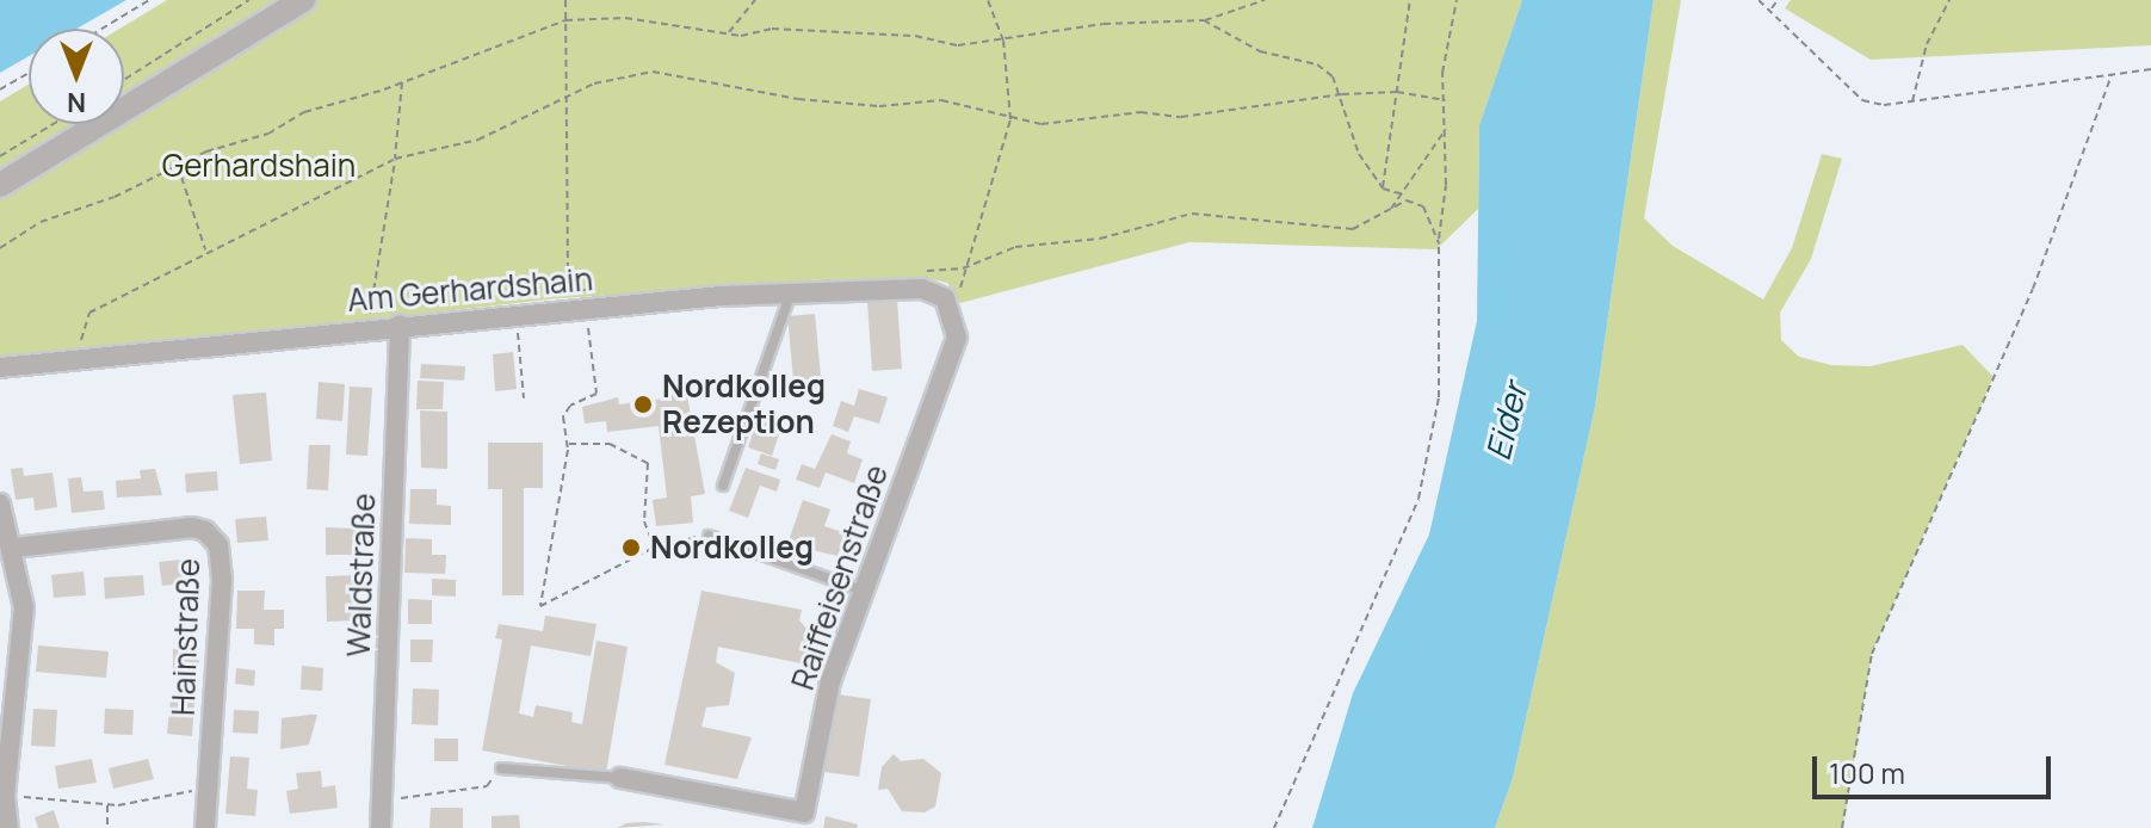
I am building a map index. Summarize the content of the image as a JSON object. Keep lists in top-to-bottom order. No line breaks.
{"streets":{"street":["Am Gerhardshain","Waldstraße","Raiffeisenstraße","Hainstraße"]},"crossings":[["Am Gerhardshain","Waldstraße"],["Am Gerhardshain","Raiffeisenstraße"]],"water":["Eider"],"parks":["Gerhardshain"],"places":["Nordkolleg Rezeption","Nordkolleg"],"scale_bar":"100 m","north":"bottom"}
